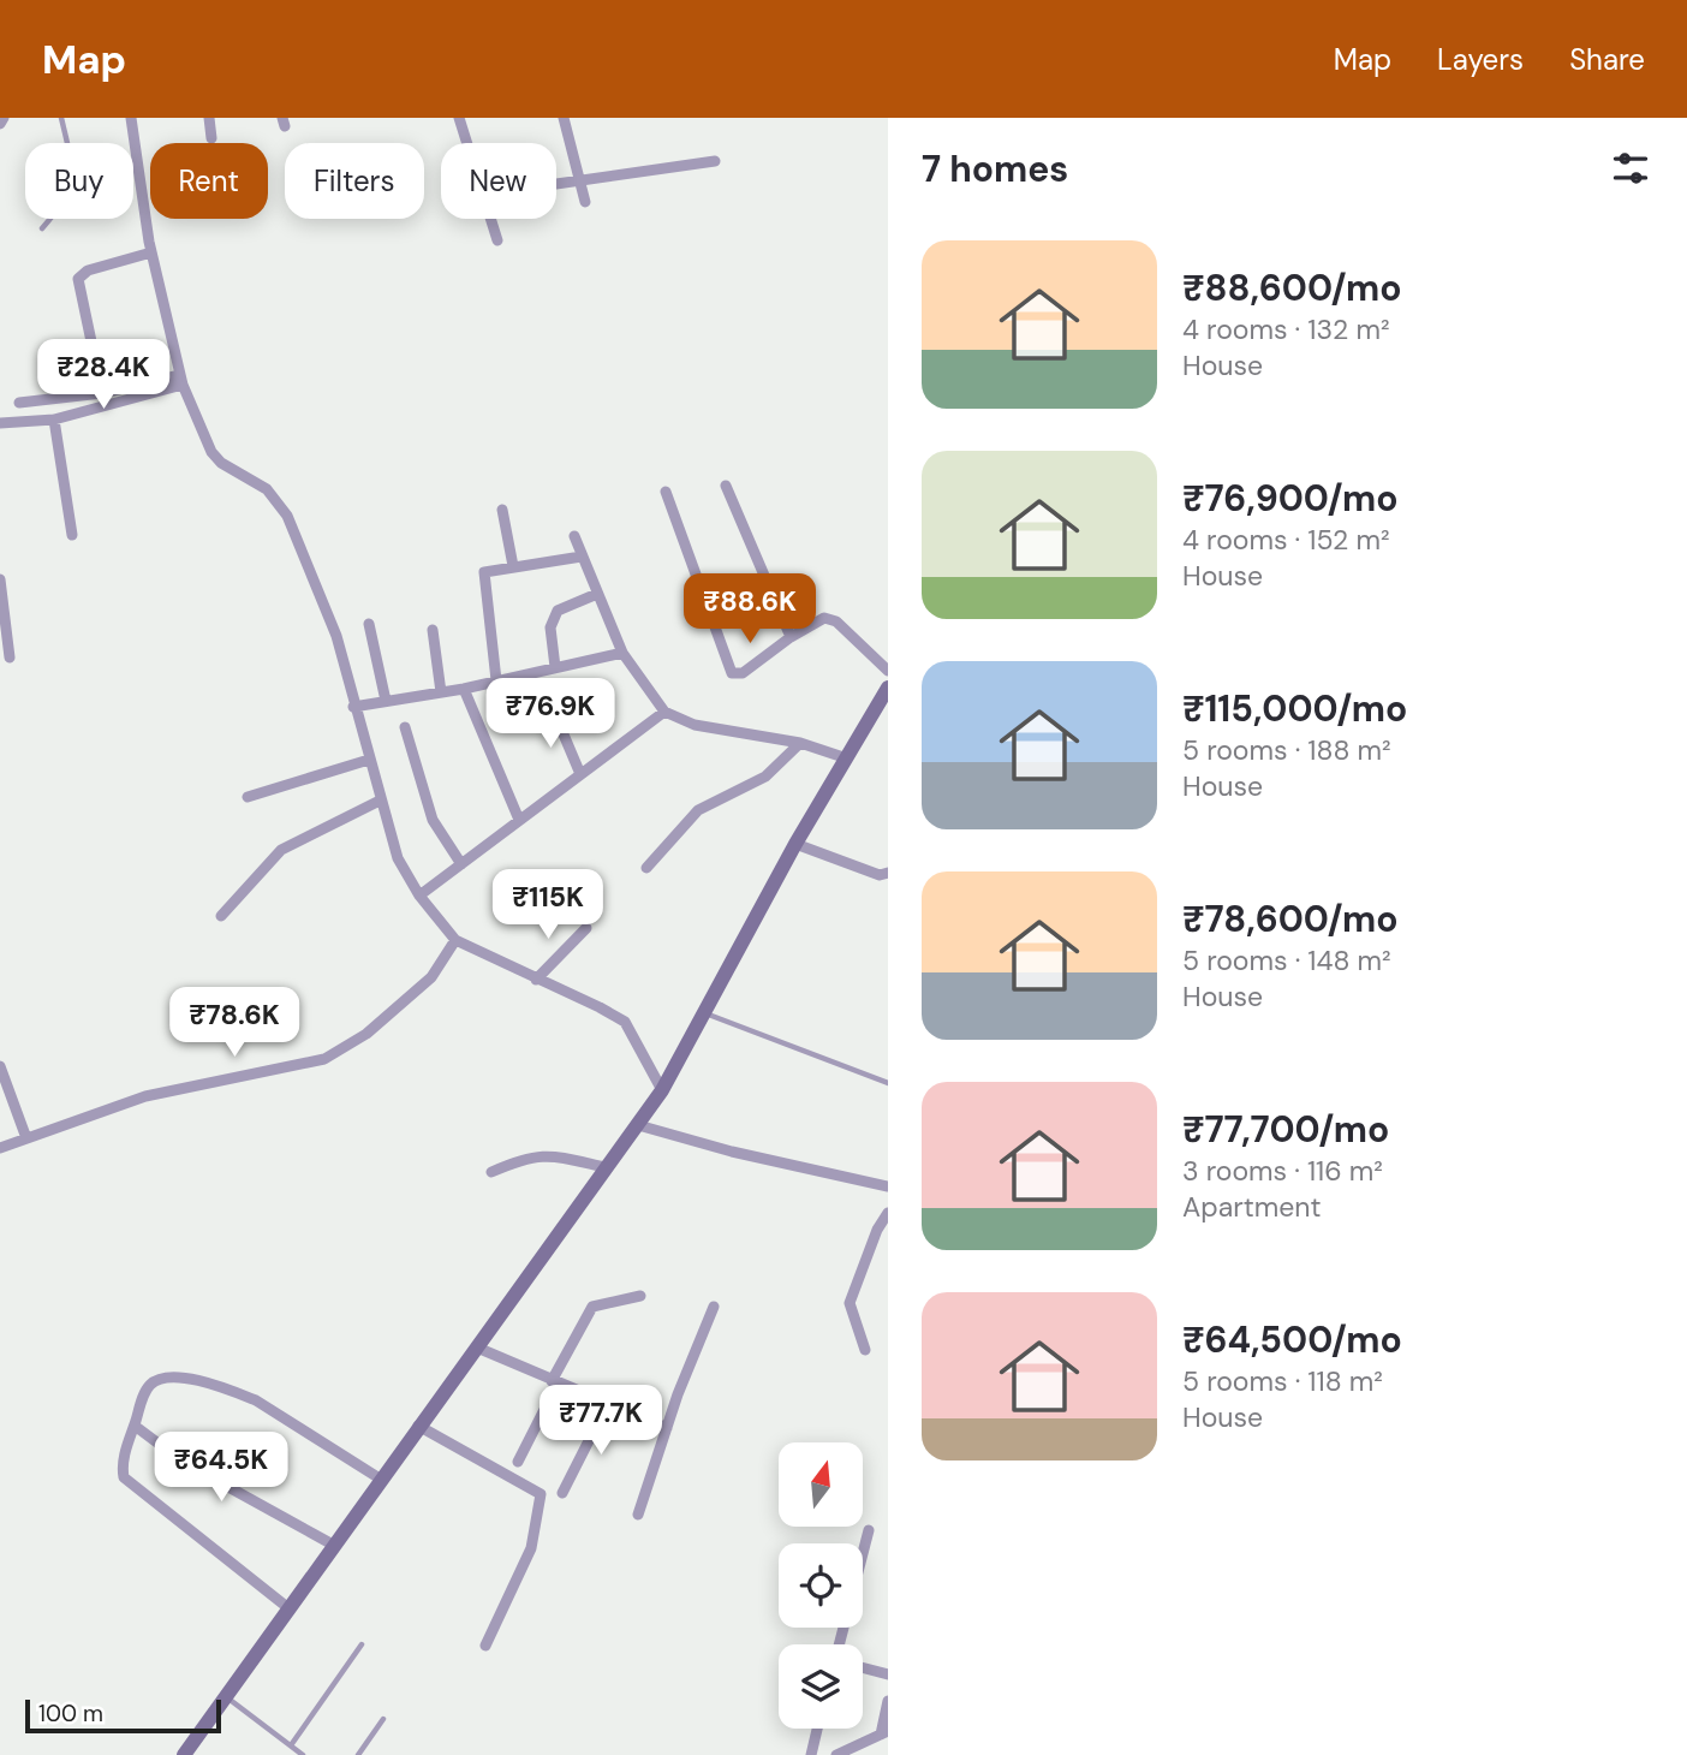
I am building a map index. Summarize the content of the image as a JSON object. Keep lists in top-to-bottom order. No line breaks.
{"scale_bar":"100 m","north":"top","page":{"header":"Map","nav":["Map","Layers","Share"],"heading":"7 homes","chip":["Buy","Rent","Filters","New"],"list":[{"name":"₹88,600/mo","note":"4 rooms · 132 m² · House"},{"name":"₹76,900/mo","note":"4 rooms · 152 m² · House"},{"name":"₹115,000/mo","note":"5 rooms · 188 m² · House"},{"name":"₹78,600/mo","note":"5 rooms · 148 m² · House"},{"name":"₹77,700/mo","note":"3 rooms · 116 m² · Apartment"},{"name":"₹64,500/mo","note":"5 rooms · 118 m² · House"}],"price":["₹28.4K","₹88.6K","₹76.9K","₹115K","₹78.6K","₹77.7K","₹64.5K"],"scale":"100 m"}}
